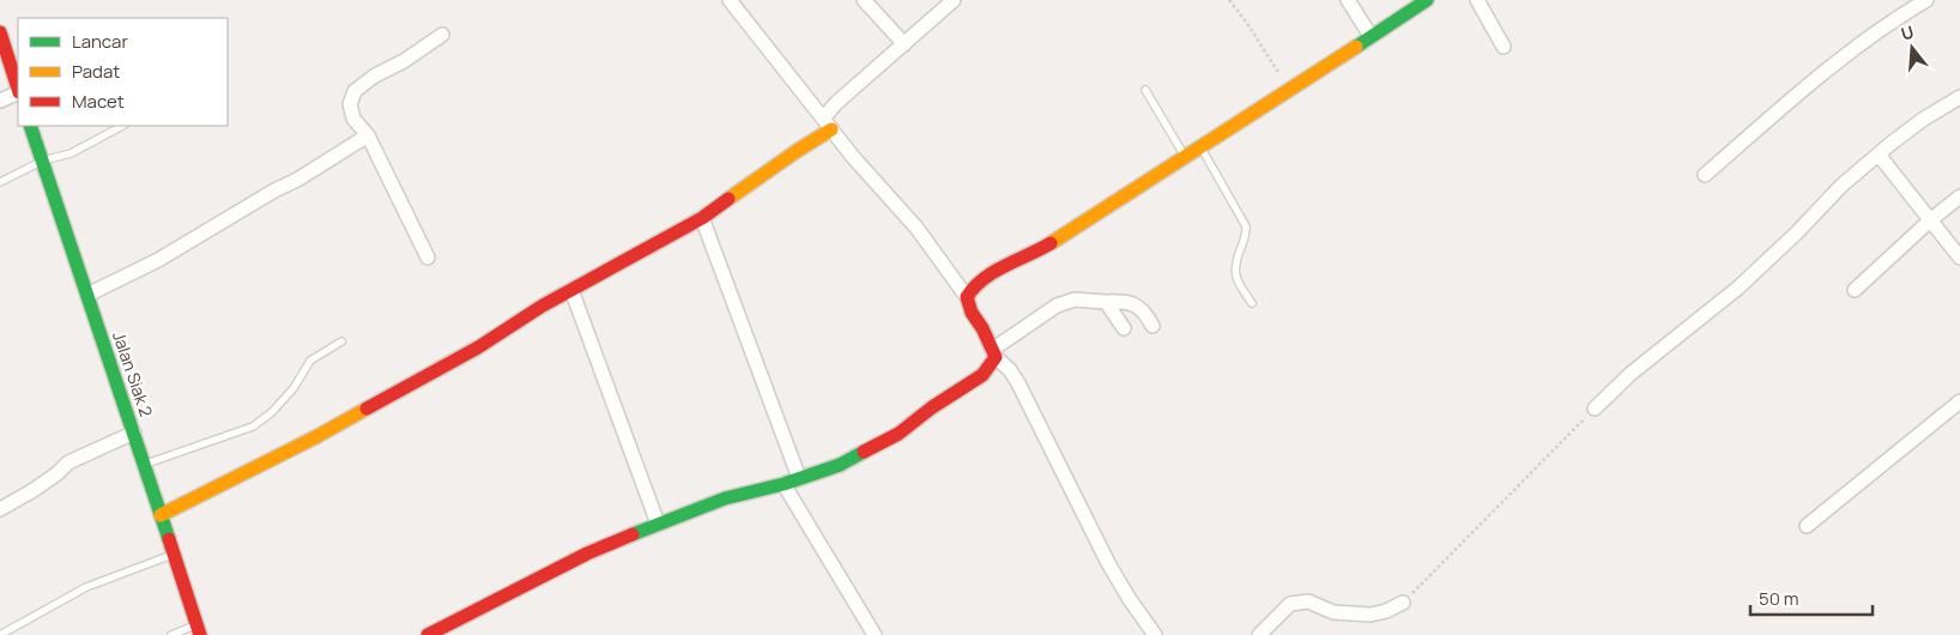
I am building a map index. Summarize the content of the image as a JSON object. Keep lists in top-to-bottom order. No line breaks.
{"streets":{"main road":["Jalan Siak 2"]},"legend":["Lancar","Padat","Macet"],"scale_bar":"50 m","north":"top"}
